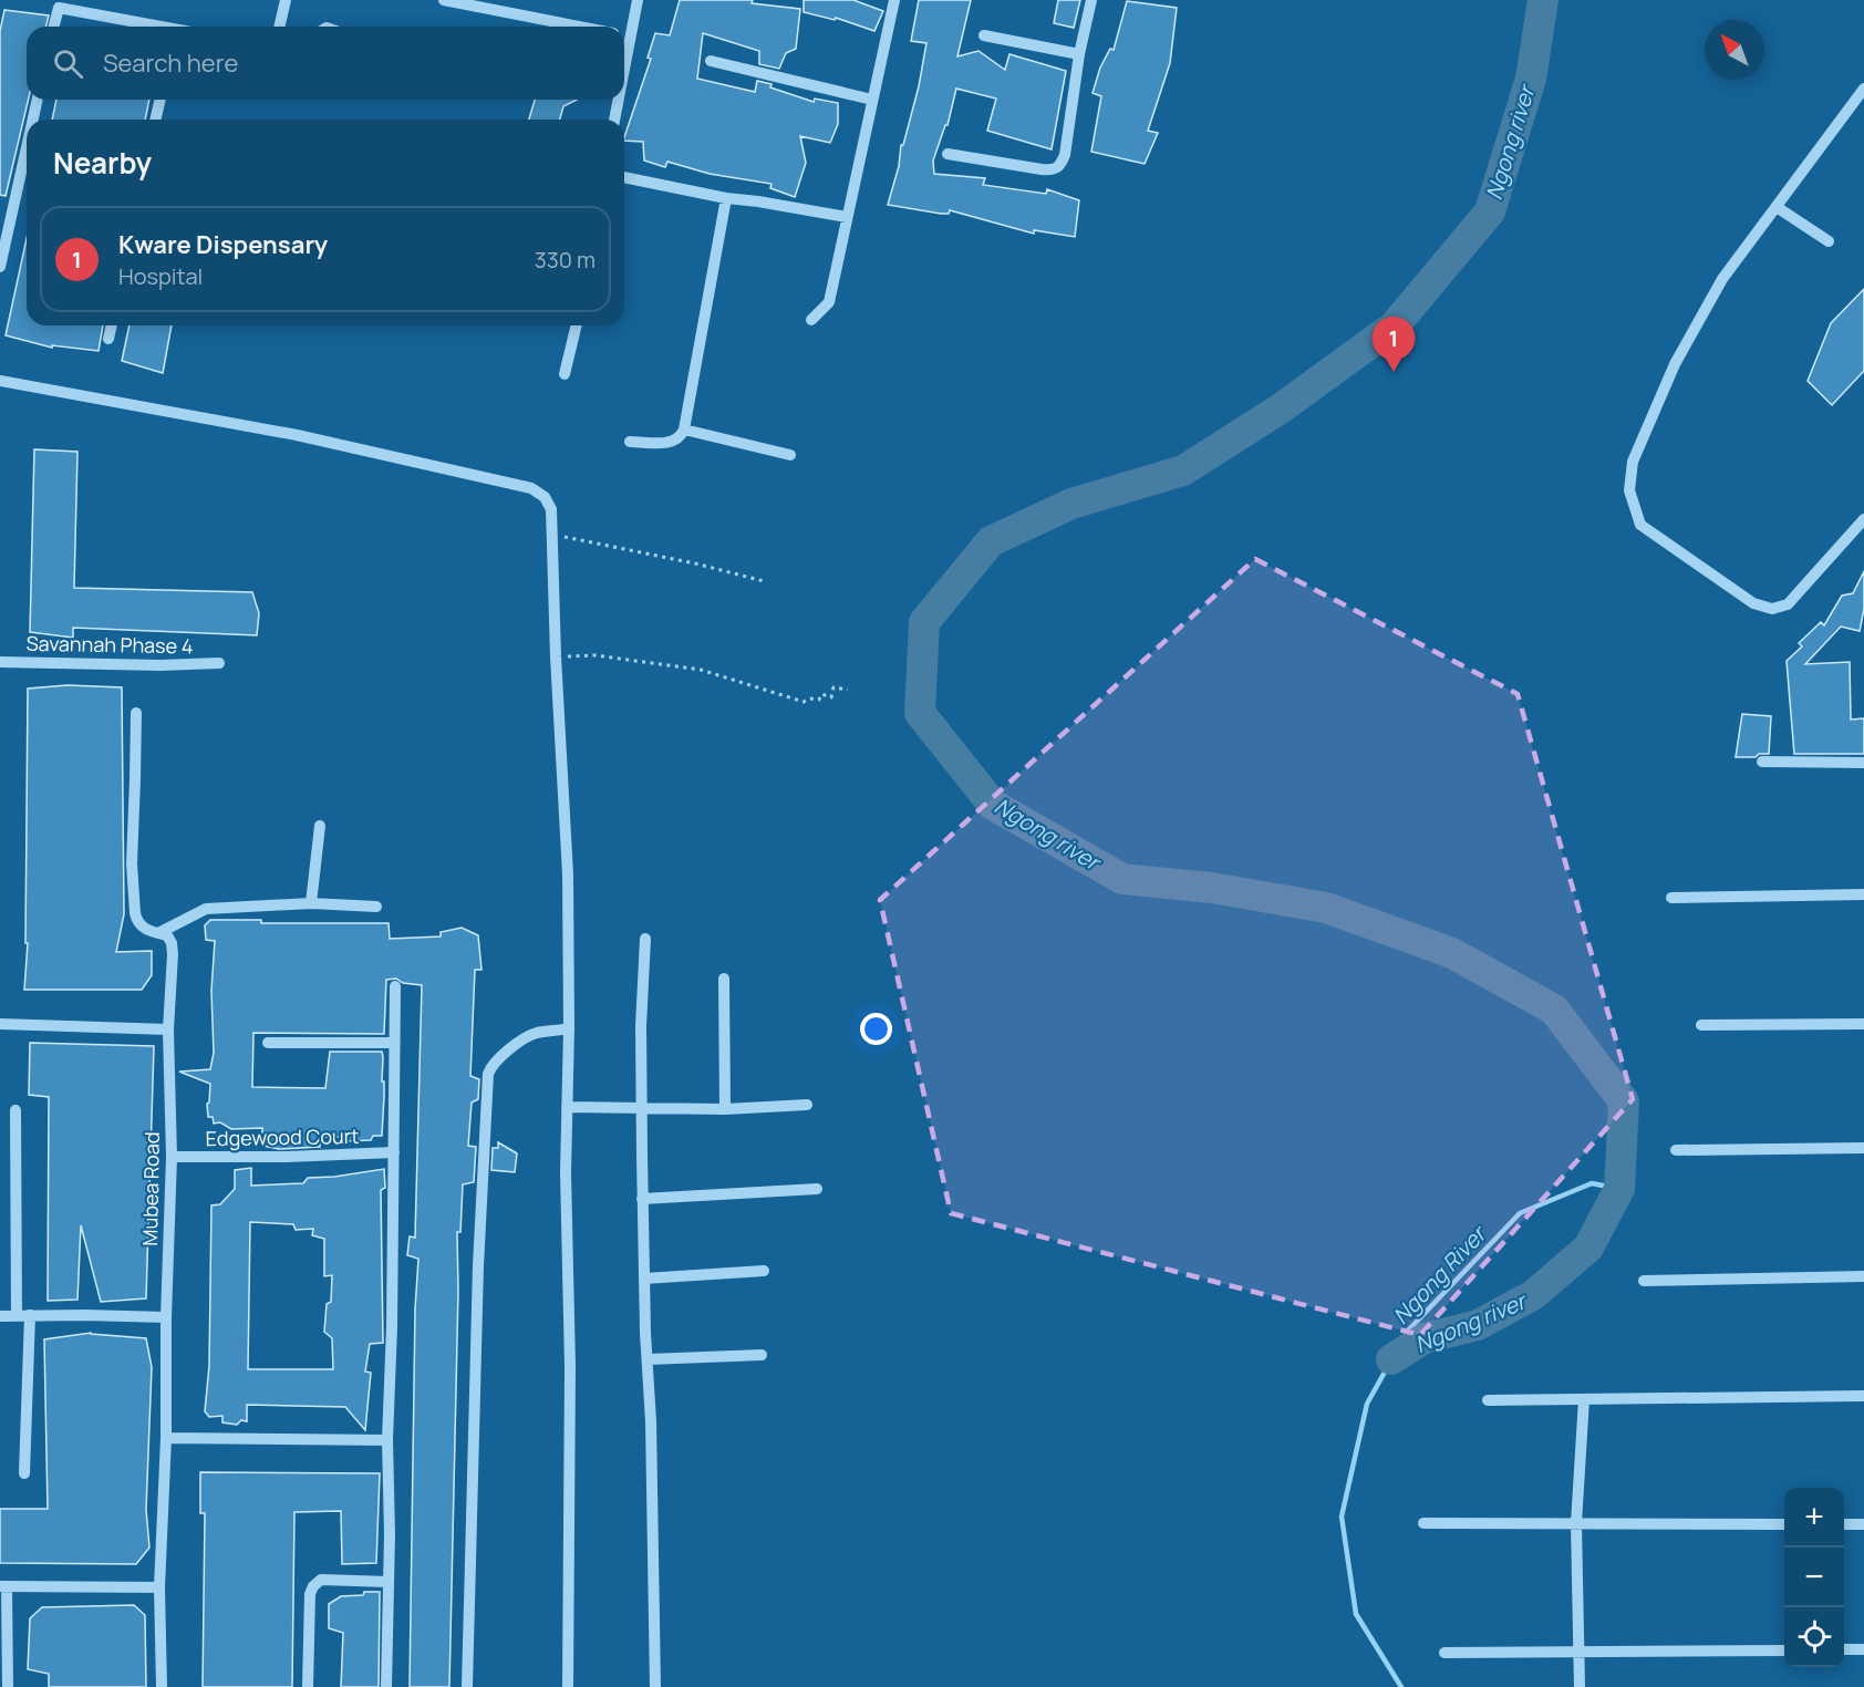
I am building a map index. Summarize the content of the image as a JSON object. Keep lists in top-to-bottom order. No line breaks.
{"streets":{"street":["Savannah Phase 4","Edgewood Court","Mubea Road"]},"crossings":[["Edgewood Court","Mubea Road"]],"water":["Ngong river","Ngong River"],"north":"top left","page":{"search":"Search here","heading":"Nearby","list":[{"mark":"1","name":"Kware Dispensary","note":"Hospital","value":"330 m"}],"pins":"1","map_buttons":["+","−"]}}
